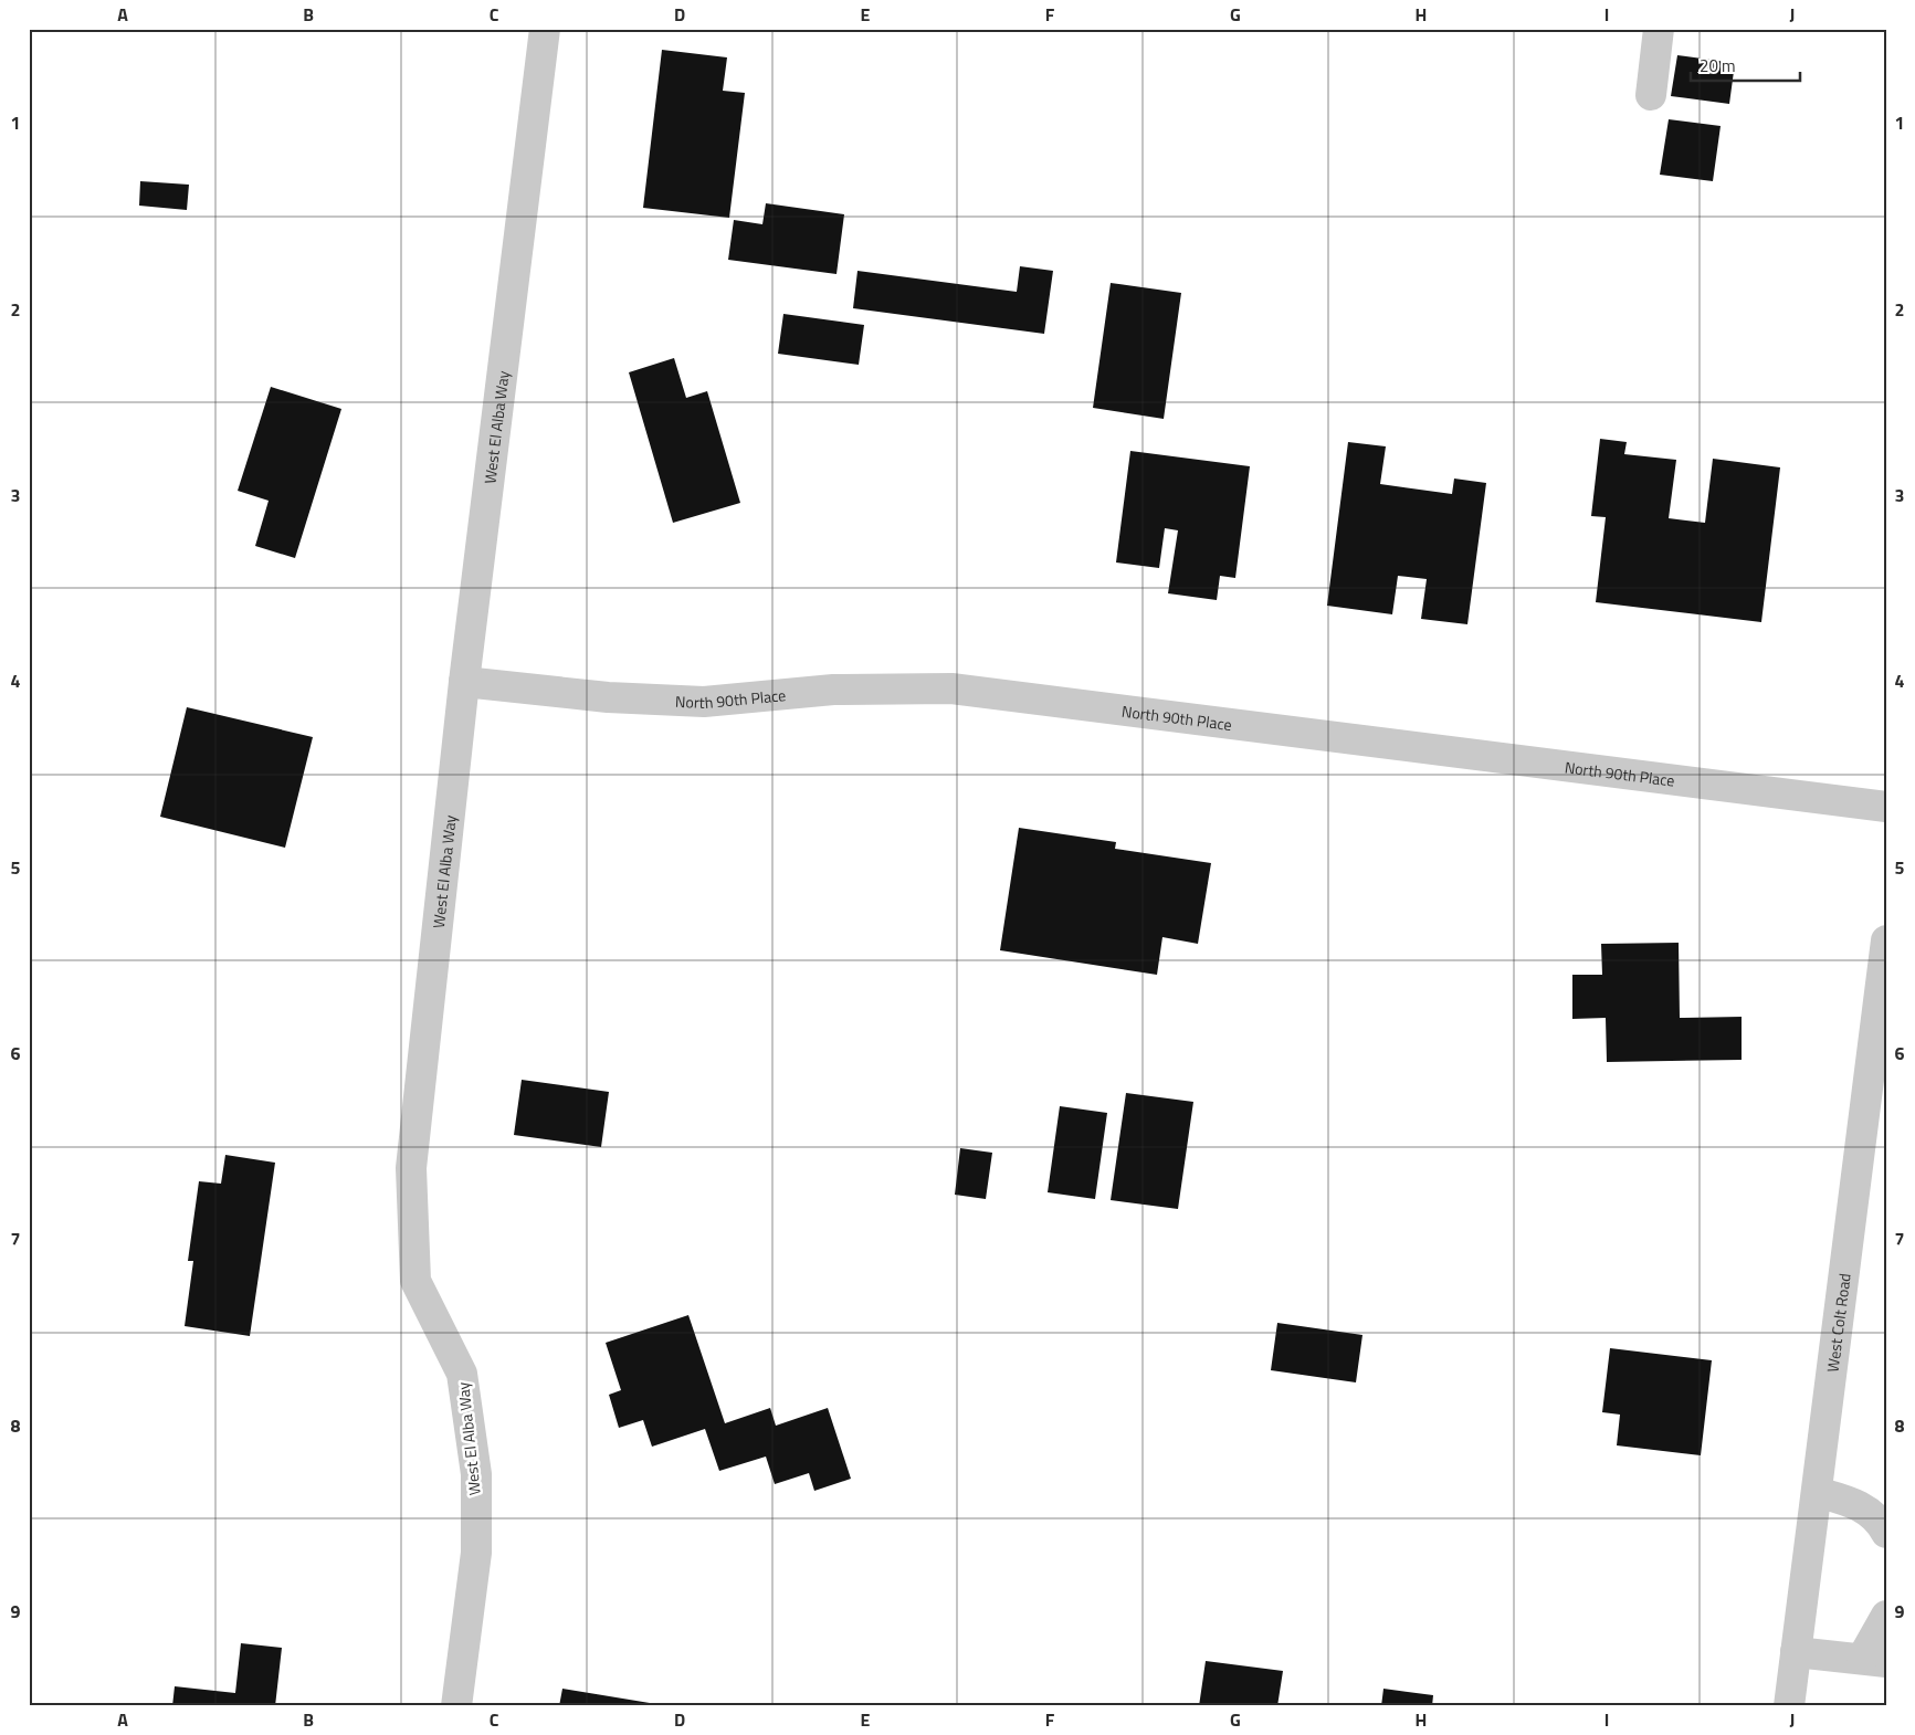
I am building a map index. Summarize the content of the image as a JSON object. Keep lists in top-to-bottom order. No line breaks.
{"streets":{"street":["West El Alba Way","North 90th Place","West Colt Road"]},"crossings":[["West El Alba Way","North 90th Place"]],"scale_bar":"20 m","grid":{"columns":["A","B","C","D","E","F","G","H","I","J"],"rows":["1","2","3","4","5","6","7","8","9"]}}
